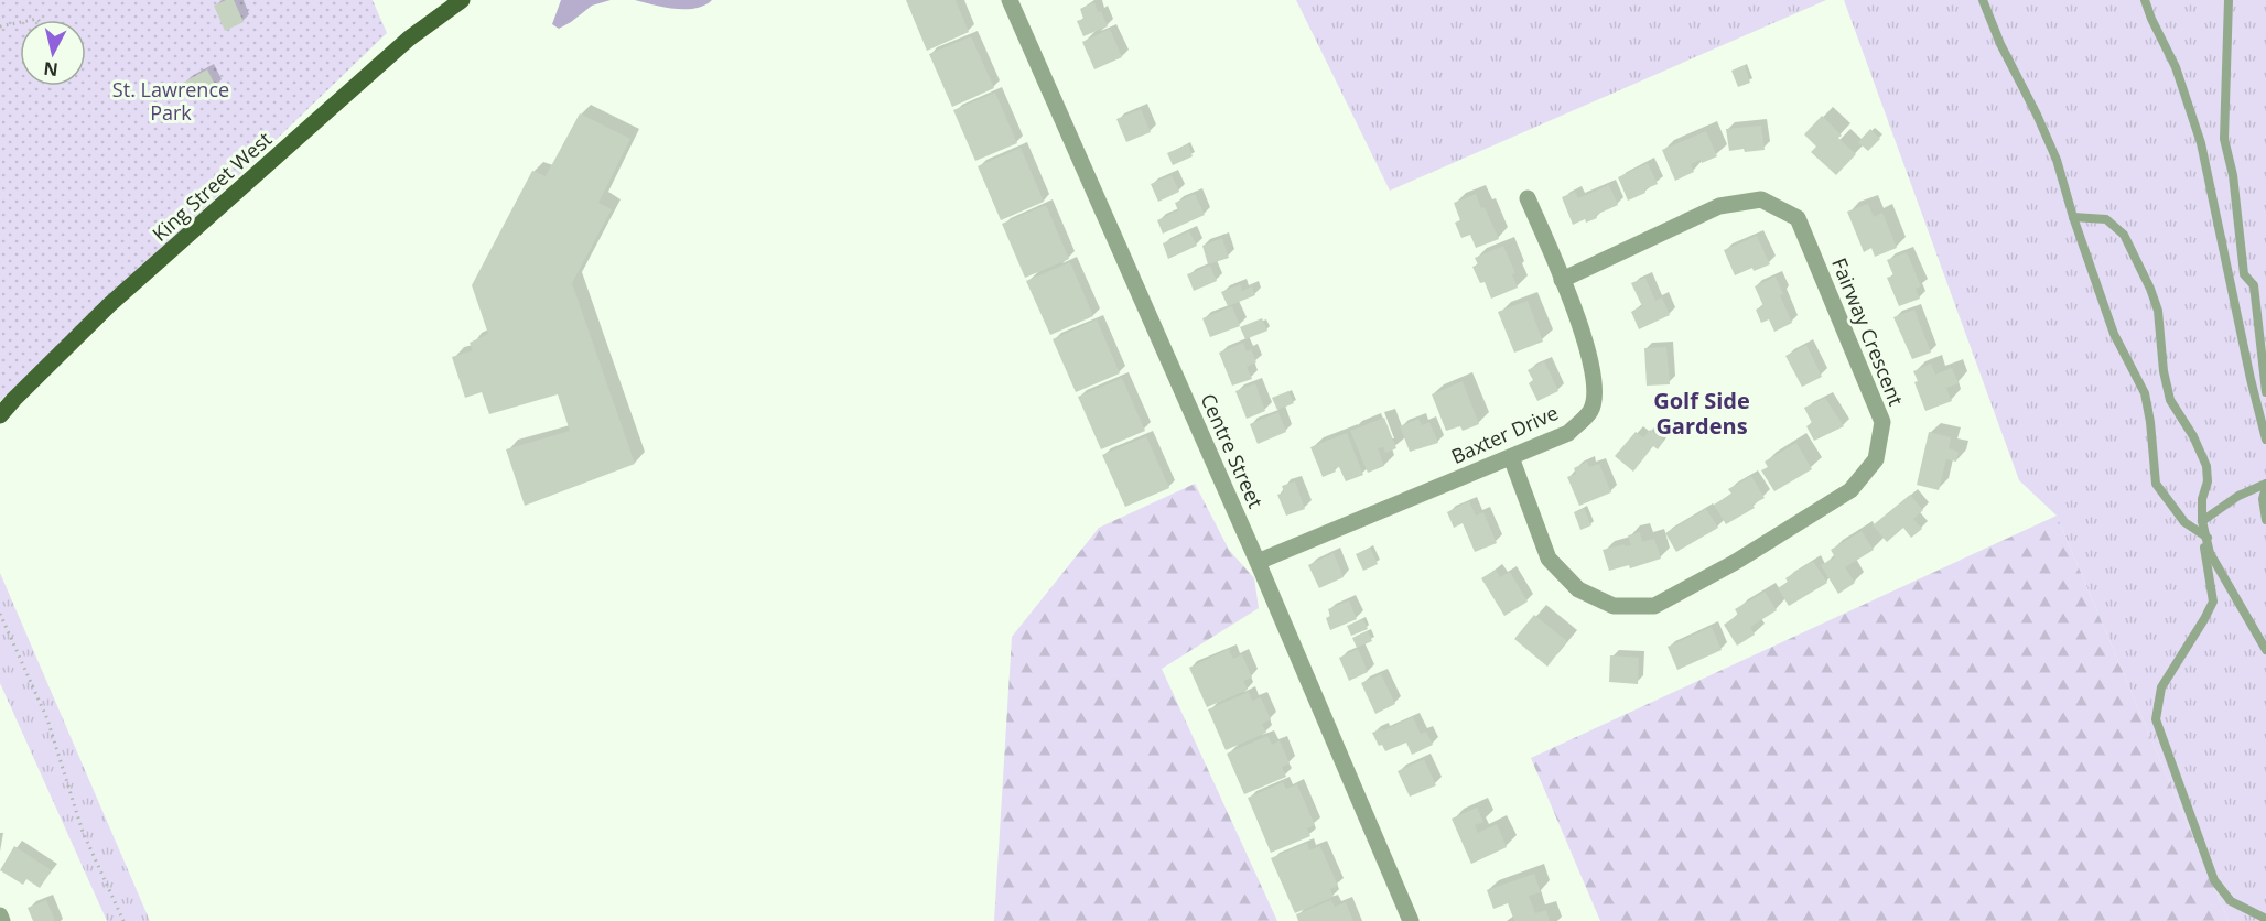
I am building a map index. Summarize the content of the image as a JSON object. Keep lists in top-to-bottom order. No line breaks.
{"streets":{"main road":["King Street West"],"street":["Fairway Crescent","Baxter Drive","Centre Street"]},"crossings":[["Fairway Crescent","Baxter Drive"],["Baxter Drive","Centre Street"]],"districts":["Golf Side Gardens"],"parks":["St. Lawrence Park"],"north":"bottom"}
